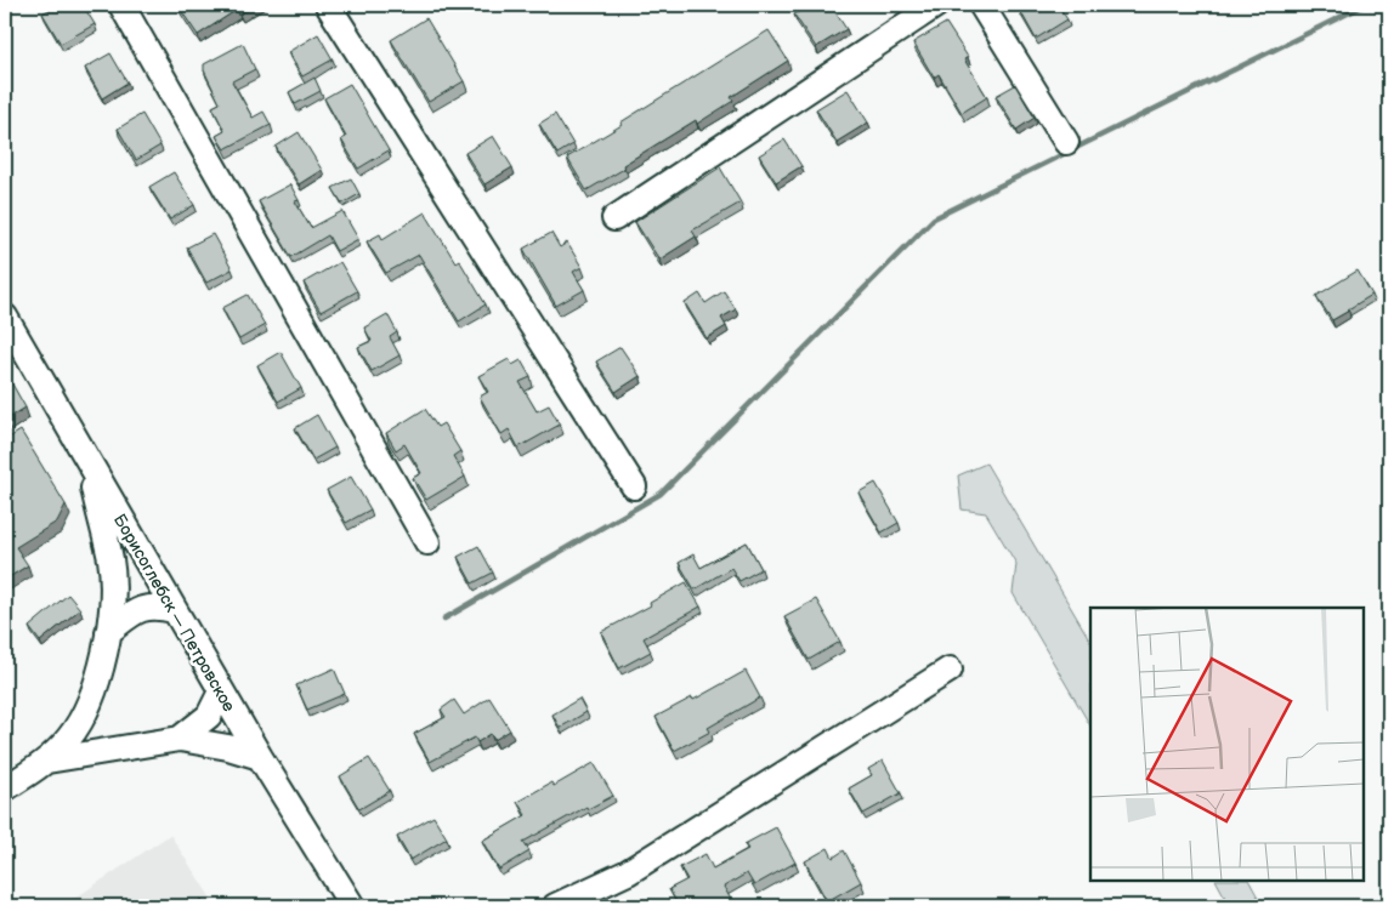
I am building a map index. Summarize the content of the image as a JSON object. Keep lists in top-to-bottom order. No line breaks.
{"streets":{"street":["Борисоглебск — Петровское"]}}
